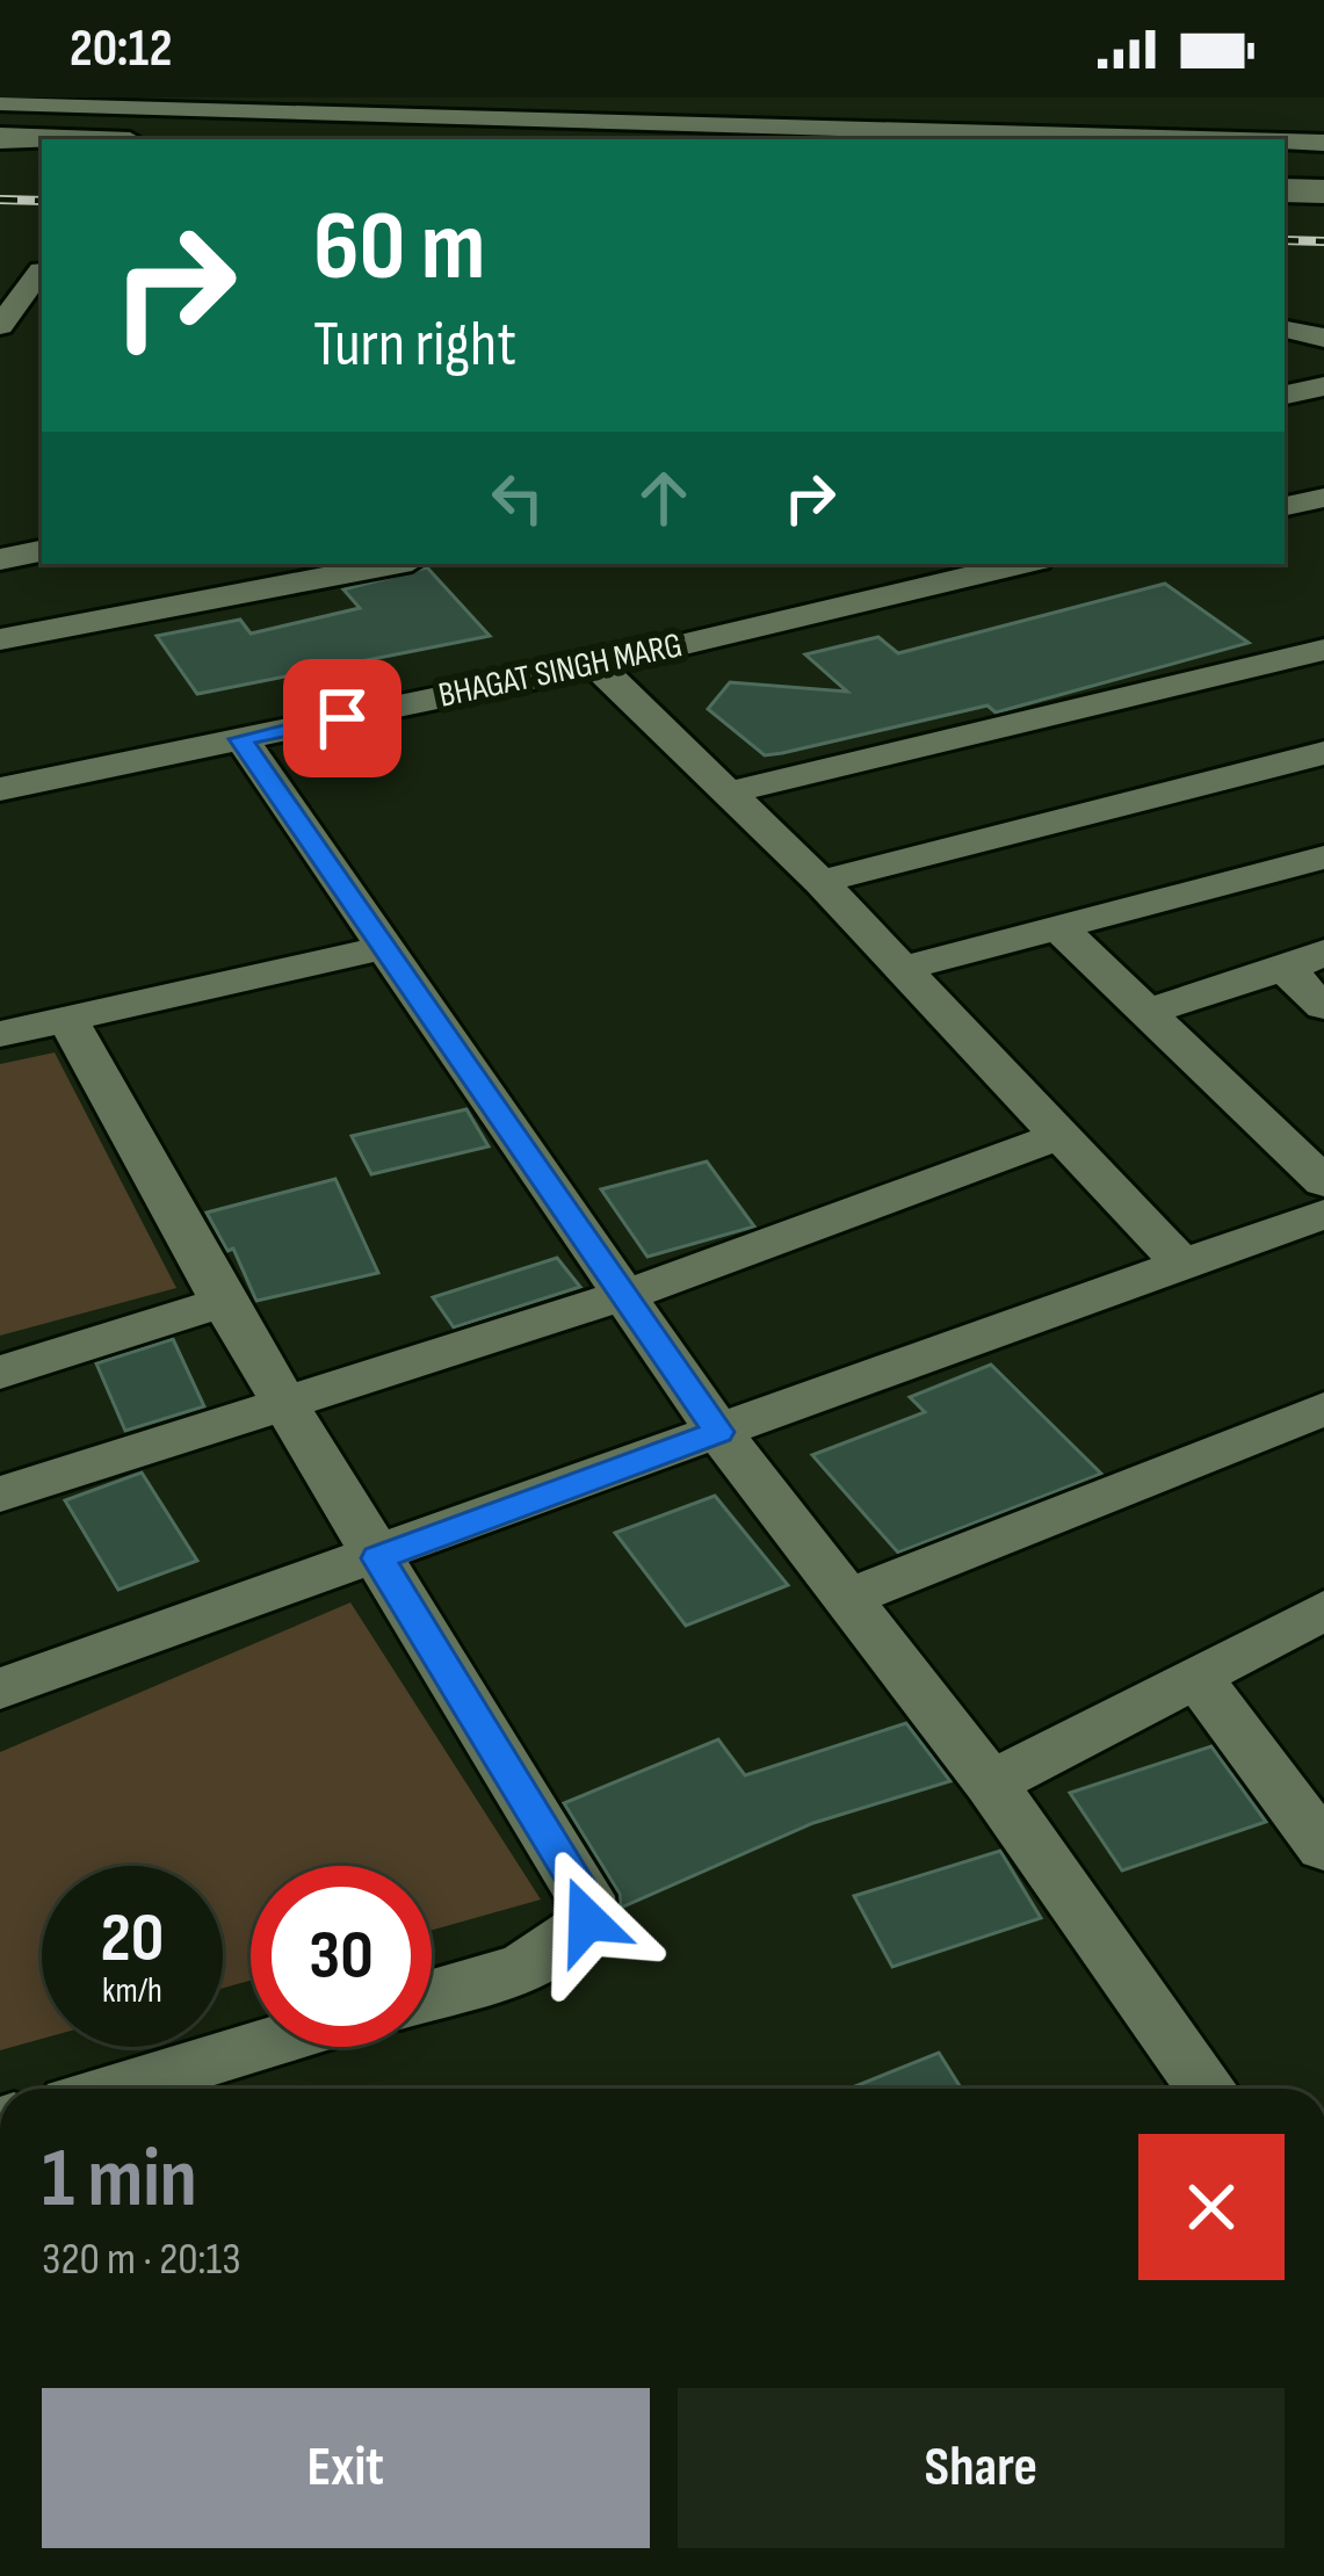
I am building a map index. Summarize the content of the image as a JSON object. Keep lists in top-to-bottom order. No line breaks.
{"streets":{"street":["BHAGAT SINGH MARG"]},"page":{"status":"20:12","turn":["60 m","Turn right"],"speed":"20 km/h","limit":"30","heading":["1 min","320 m · 20:13"],"buttons":["Exit","Share"]}}
